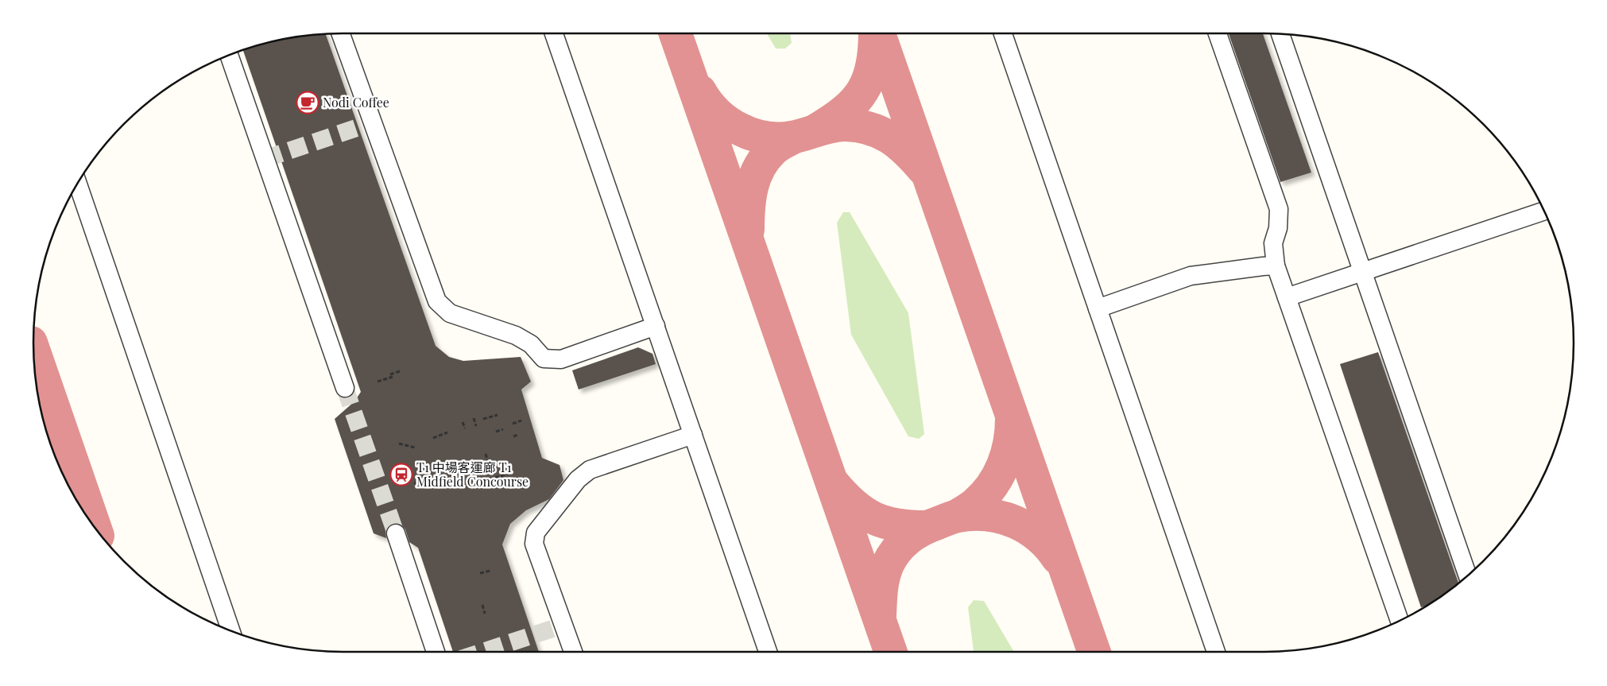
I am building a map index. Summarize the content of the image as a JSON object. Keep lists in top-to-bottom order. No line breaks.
{"places":{"cafe":["Nodi Coffee"],"station":["T1 中場客運廊 T1 Midfield Concourse"]}}
